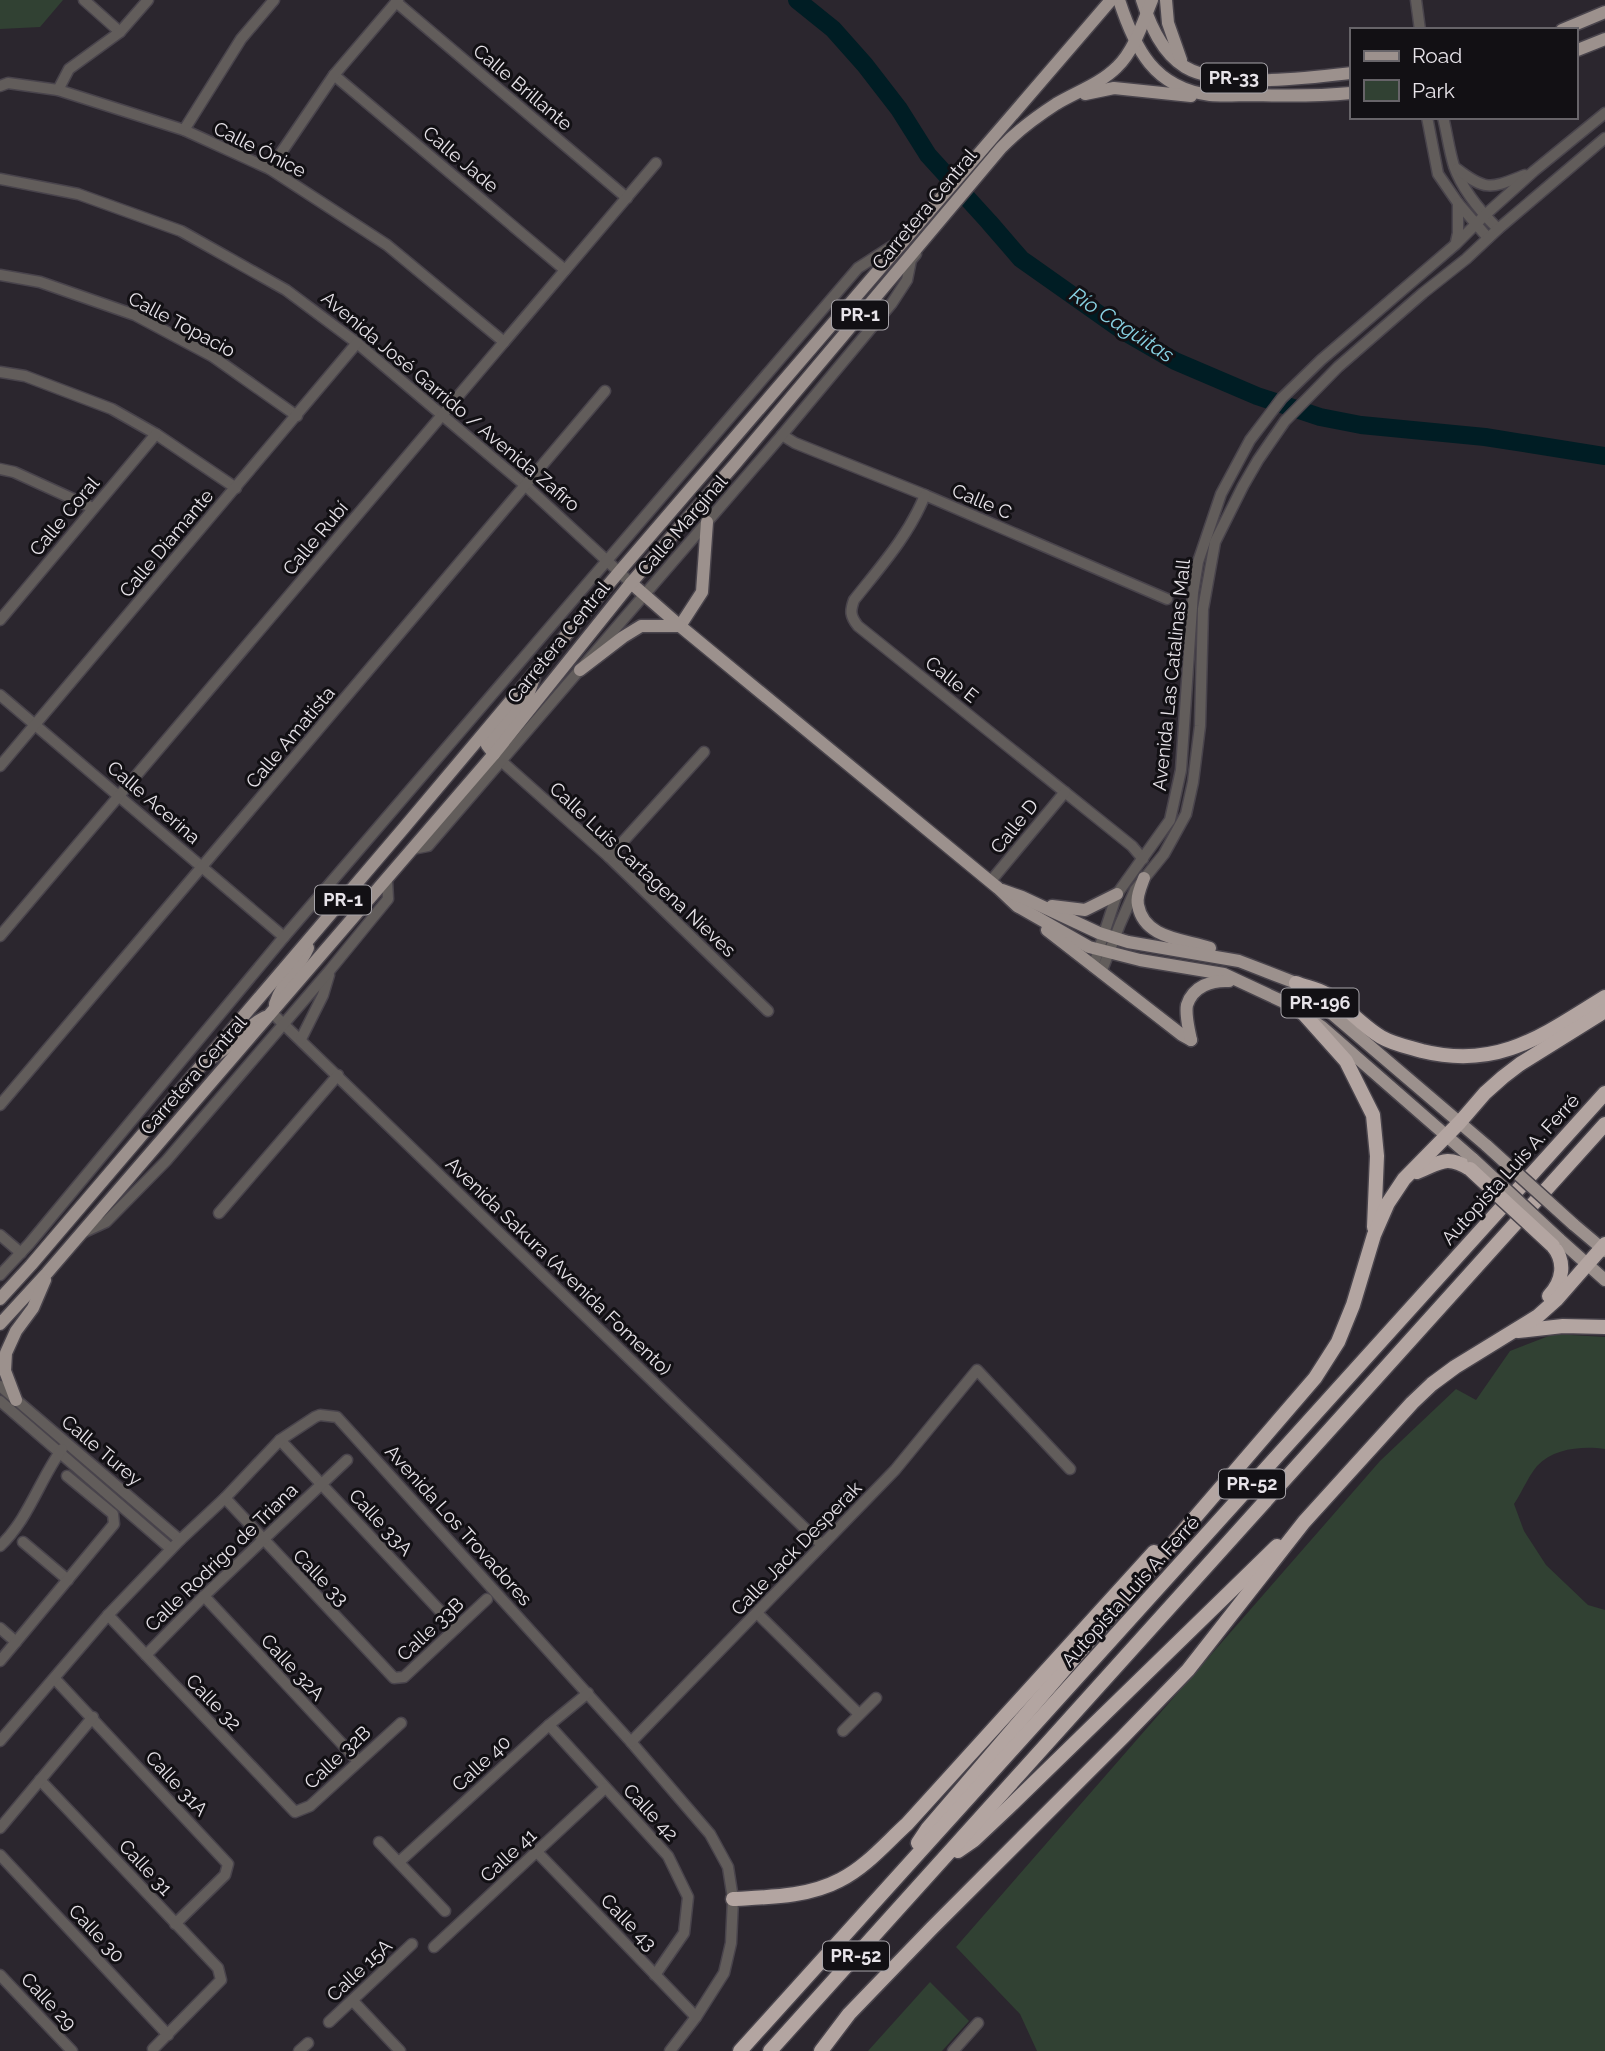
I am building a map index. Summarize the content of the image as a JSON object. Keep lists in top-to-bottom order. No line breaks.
{"streets":{"highway":["Autopista Luis A. Ferré","PR-52"],"main road":["PR-33","Carretera Central","PR-1","PR-196"],"street":["Calle Brillante","Calle Ónice","Calle Jade","Calle Topacio","Avenida José Garrido / Avenida Zafiro","Calle C","Calle Coral","Calle Marginal","Calle Rubí","Calle Diamante","Avenida Las Catalinas Mall","Calle E","Calle Amatista","Calle Acerina","Calle D","Calle Luis Cartagena Nieves","Avenida Sakura (Avenida Fomento)","Calle Turey","Calle 33A","Avenida Los Trovadores","Calle Jack Desperak","Calle Rodrigo de Triana","Calle 33","Calle 33B","Calle 32A","Calle 32","Calle 32B","Calle 40","Calle 31A","Calle 42","Calle 41","Calle 31","Calle 43","Calle 30","Calle 15A","Calle 29"]},"crossings":[["PR-33","Carretera Central"],["Calle Brillante","Calle Rubí"],["Calle Ónice","Calle Rubí"],["Calle Jade","Calle Rubí"],["Carretera Central","Avenida José Garrido / Avenida Zafiro"],["Carretera Central","Calle Marginal"],["Carretera Central","Calle Luis Cartagena Nieves"],["Carretera Central","PR-196"],["Carretera Central","Avenida Sakura (Avenida Fomento)"],["Calle Topacio","Calle Diamante"],["Avenida José Garrido / Avenida Zafiro","Calle Rubí"],["Avenida José Garrido / Avenida Zafiro","Calle Diamante"],["Avenida José Garrido / Avenida Zafiro","Calle Amatista"],["Avenida José Garrido / Avenida Zafiro","PR-196"],["Calle C","Calle Marginal"],["Calle C","Calle E"],["Calle Marginal","Calle Luis Cartagena Nieves"],["Calle Marginal","PR-196"],["Calle Rubí","Calle Acerina"],["Calle Diamante","Calle Acerina"],["Avenida Las Catalinas Mall","Calle E"],["Avenida Las Catalinas Mall","PR-196"],["Calle E","Calle D"],["Calle Amatista","Calle Acerina"],["Calle D","PR-196"],["Avenida Sakura (Avenida Fomento)","Calle Jack Desperak"],["Calle Turey","Avenida Los Trovadores"],["Calle 33A","Avenida Los Trovadores"],["Calle 33A","Calle Rodrigo de Triana"],["Calle 33A","Calle 33B"],["Avenida Los Trovadores","Calle Jack Desperak"],["Avenida Los Trovadores","Calle 33"],["Avenida Los Trovadores","Calle 32"],["Avenida Los Trovadores","Calle 40"],["Avenida Los Trovadores","Calle 43"],["Calle Rodrigo de Triana","Calle 33"],["Calle Rodrigo de Triana","Calle 32A"],["Calle Rodrigo de Triana","Calle 32"],["Calle 33","Calle 33B"],["Calle 32A","Calle 32B"],["Calle 32","Calle 32B"],["Calle 40","Calle 42"],["Calle 31A","Calle 31"],["Calle 42","Calle 41"],["Calle 42","Calle 43"],["Calle 41","Calle 43"],["Calle 31","Calle 30"]],"water":["Río Cagüitas"],"legend":["Road","Park"]}
